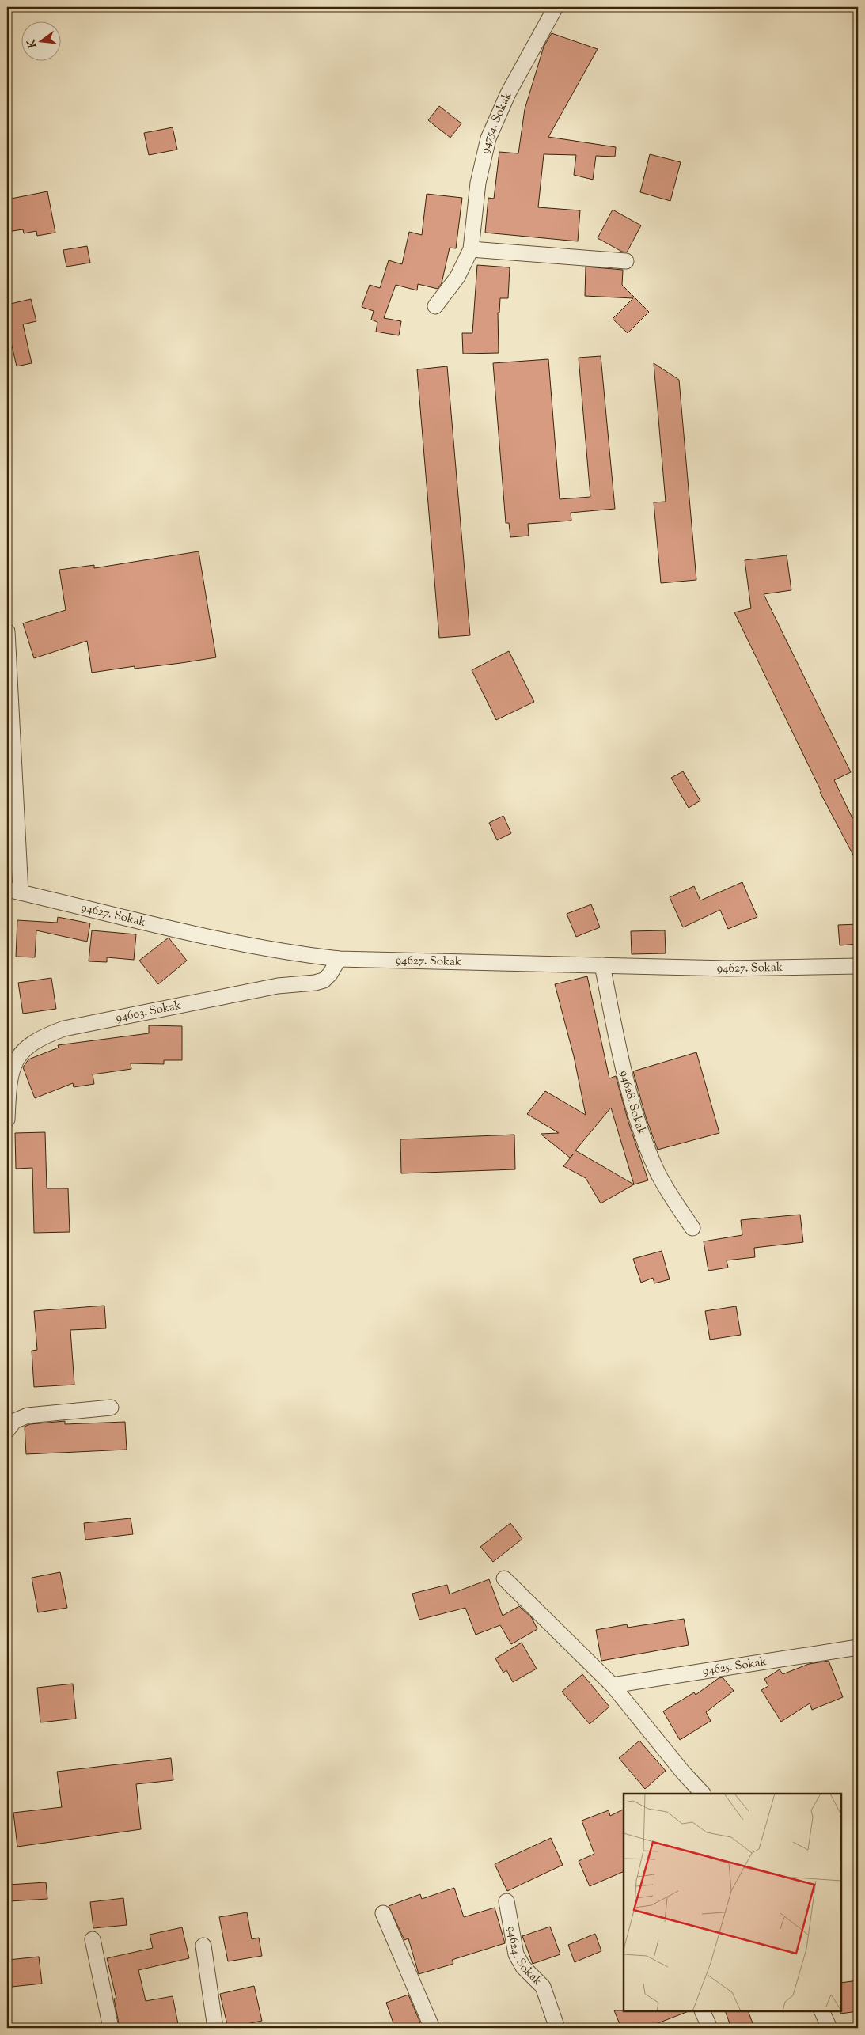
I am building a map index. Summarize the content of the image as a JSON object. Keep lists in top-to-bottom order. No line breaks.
{"streets":{"street":["94754. Sokak","94627. Sokak","94603. Sokak","94628. Sokak","94625. Sokak","94624. Sokak"]},"crossings":[["94627. Sokak","94603. Sokak"],["94627. Sokak","94628. Sokak"]],"north":"left"}
